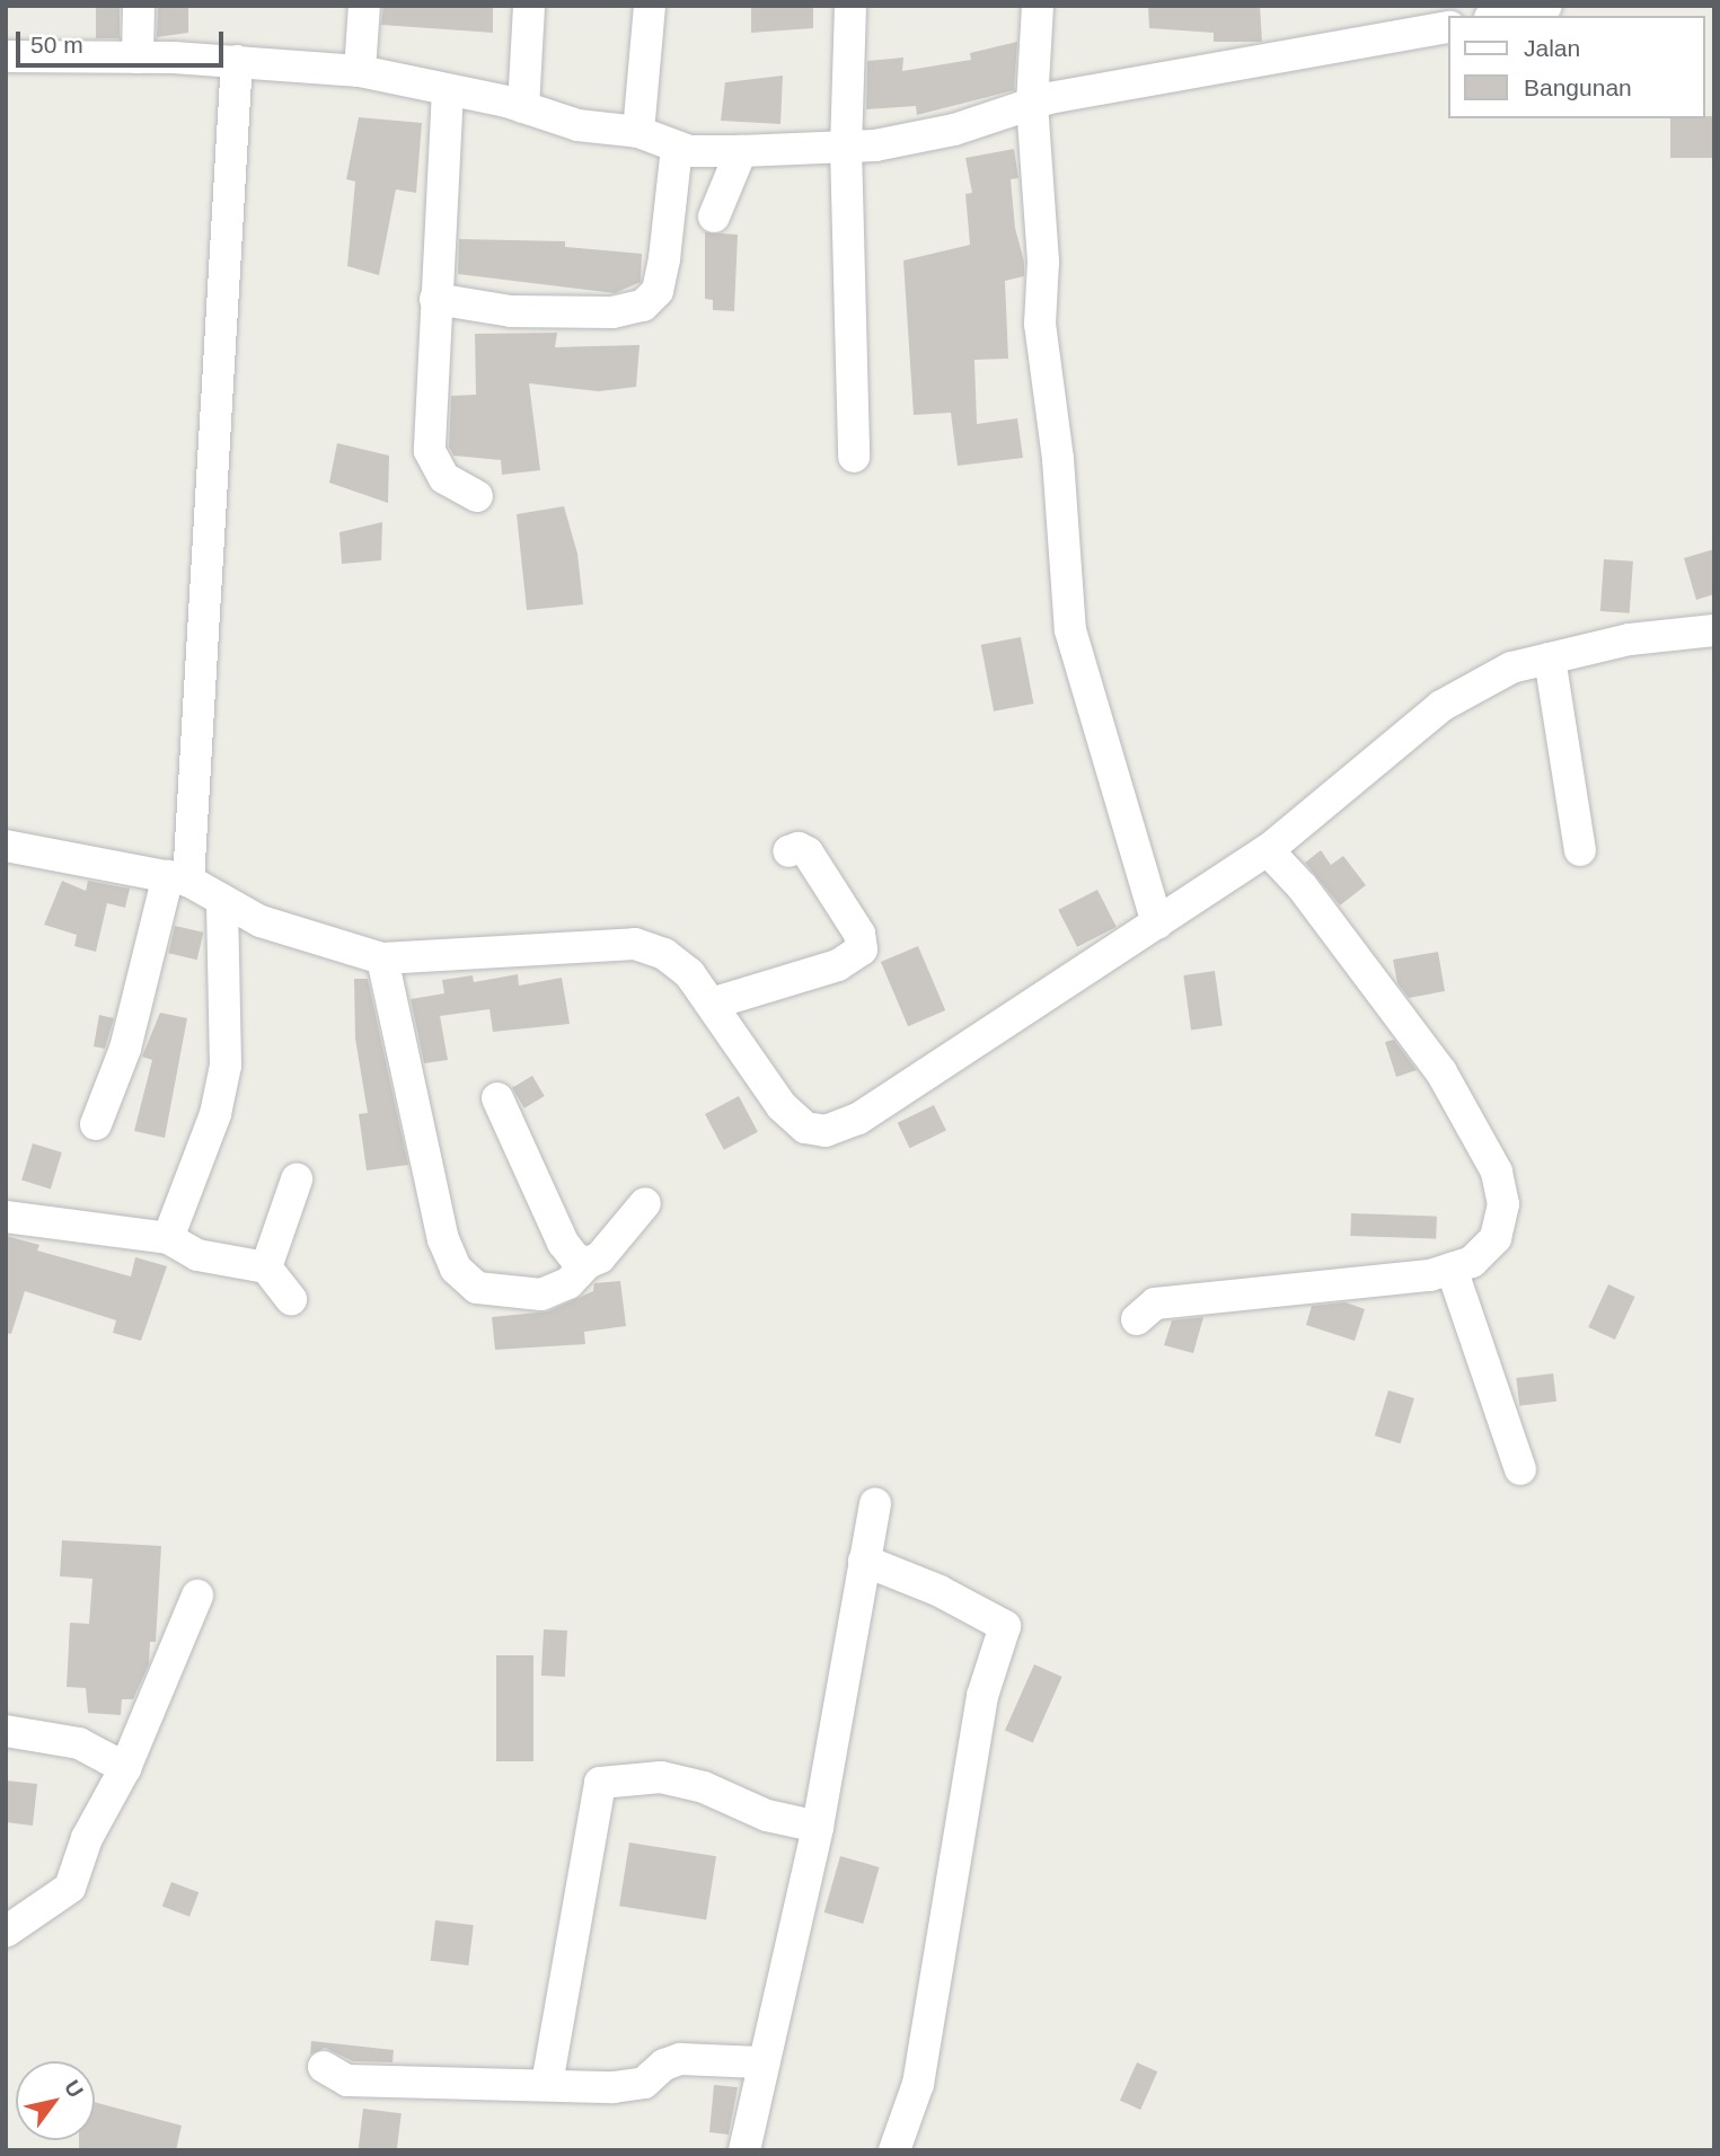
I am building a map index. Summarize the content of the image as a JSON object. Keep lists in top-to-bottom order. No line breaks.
{"legend":["Jalan","Bangunan"],"scale_bar":"50 m","north":"top right"}
